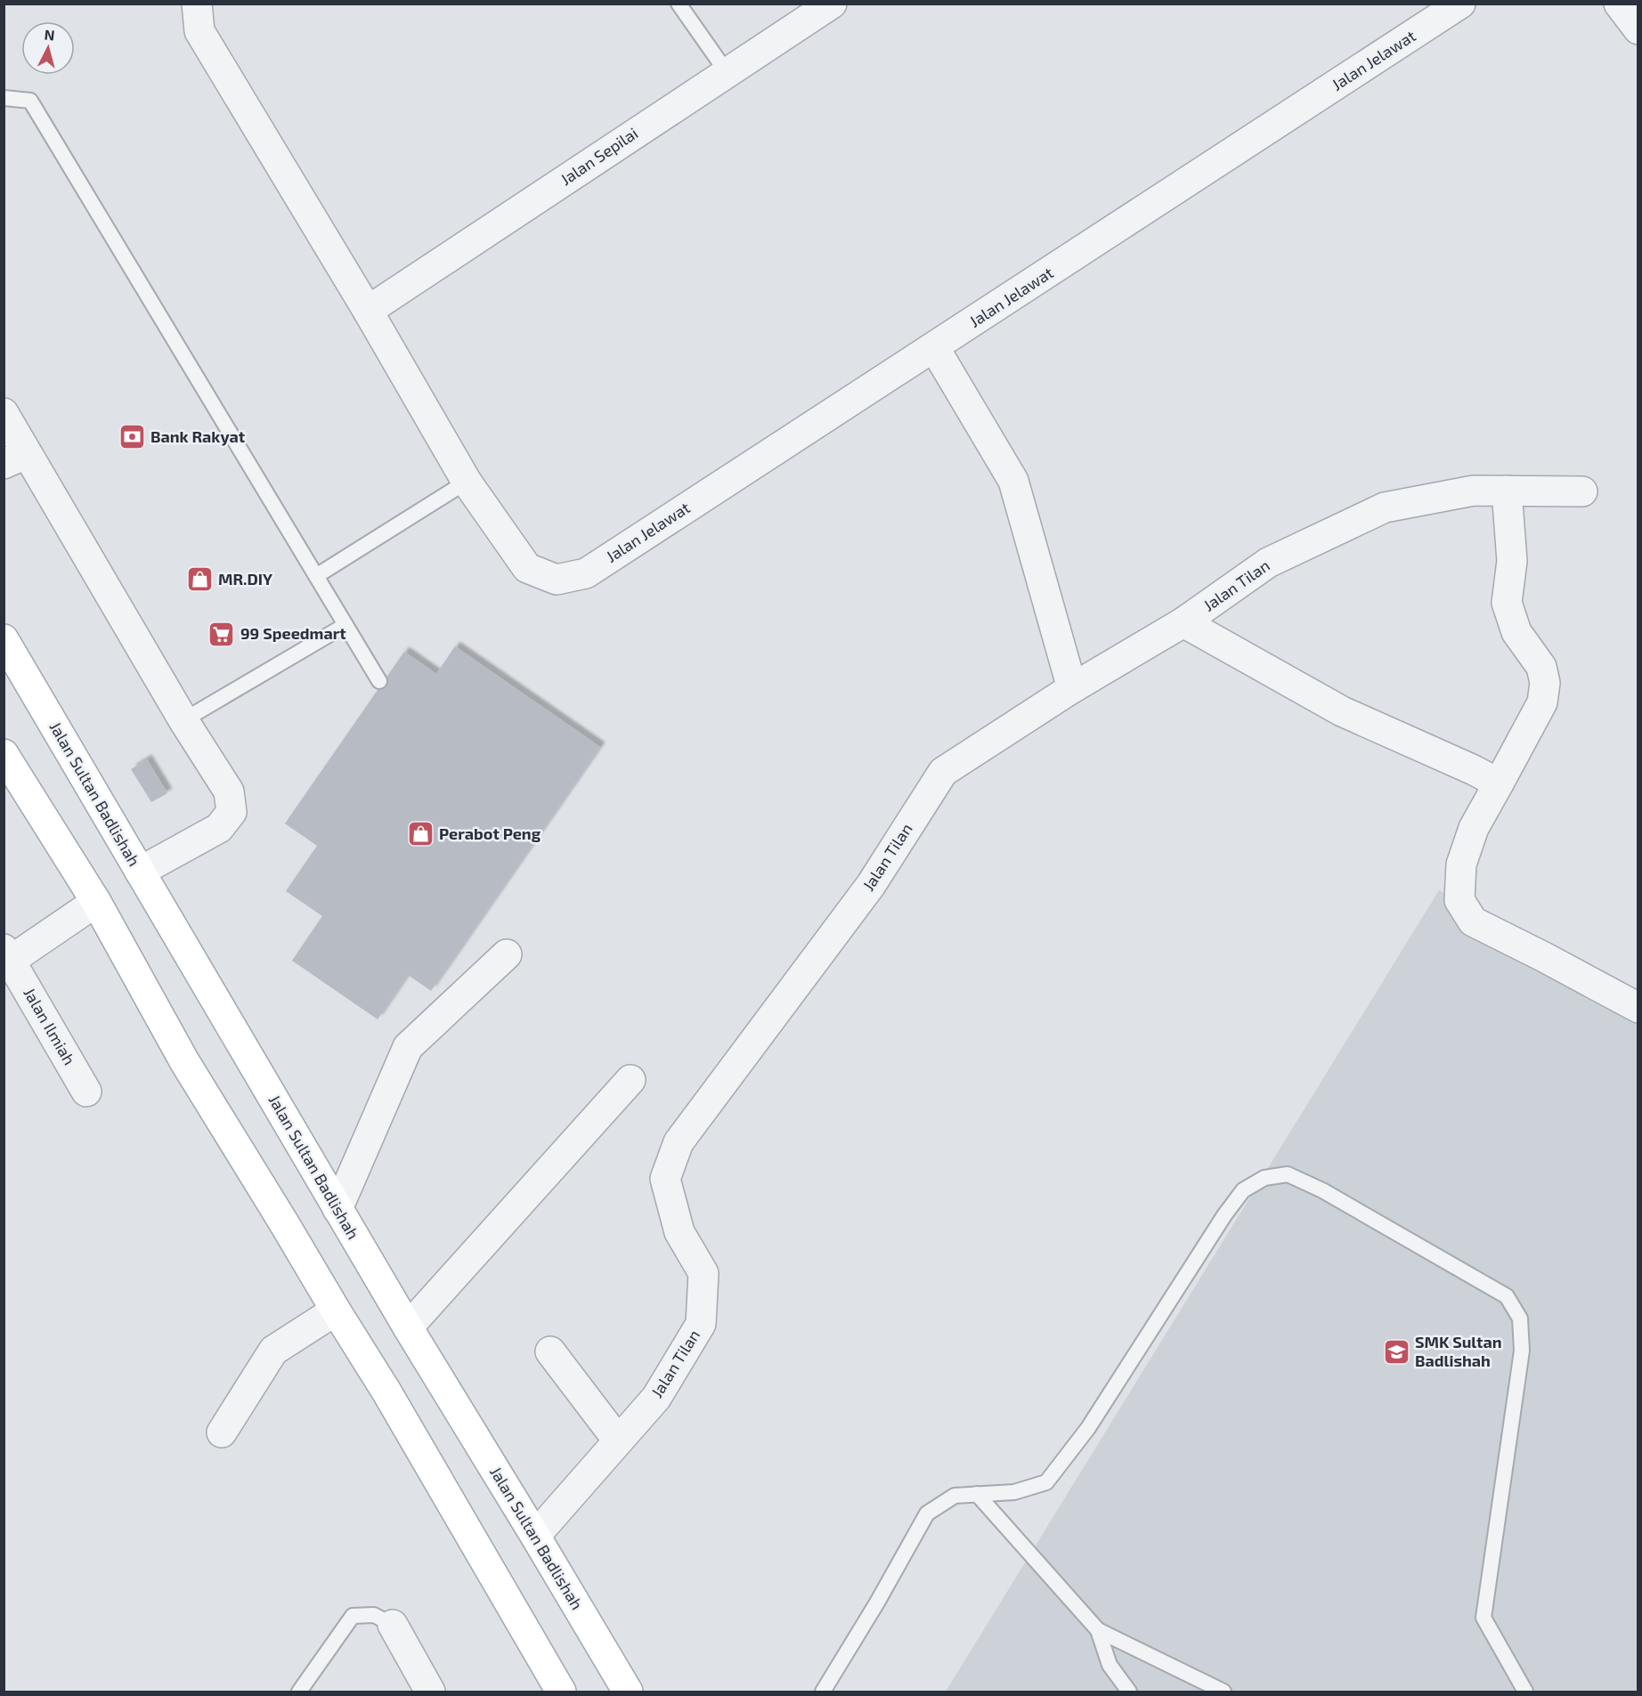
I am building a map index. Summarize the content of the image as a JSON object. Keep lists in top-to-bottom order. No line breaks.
{"streets":{"main road":["Jalan Sultan Badlishah"],"street":["Jalan Jelawat","Jalan Sepilai","Jalan Tilan","Jalan Ilmiah"]},"crossings":[["Jalan Tilan","Jalan Sultan Badlishah"]],"places":{"bank":["Bank Rakyat"],"shop":["MR.DIY","Perabot Peng"],"supermarket":["99 Speedmart"],"school or university":["SMK Sultan Badlishah"]},"north":"top"}
